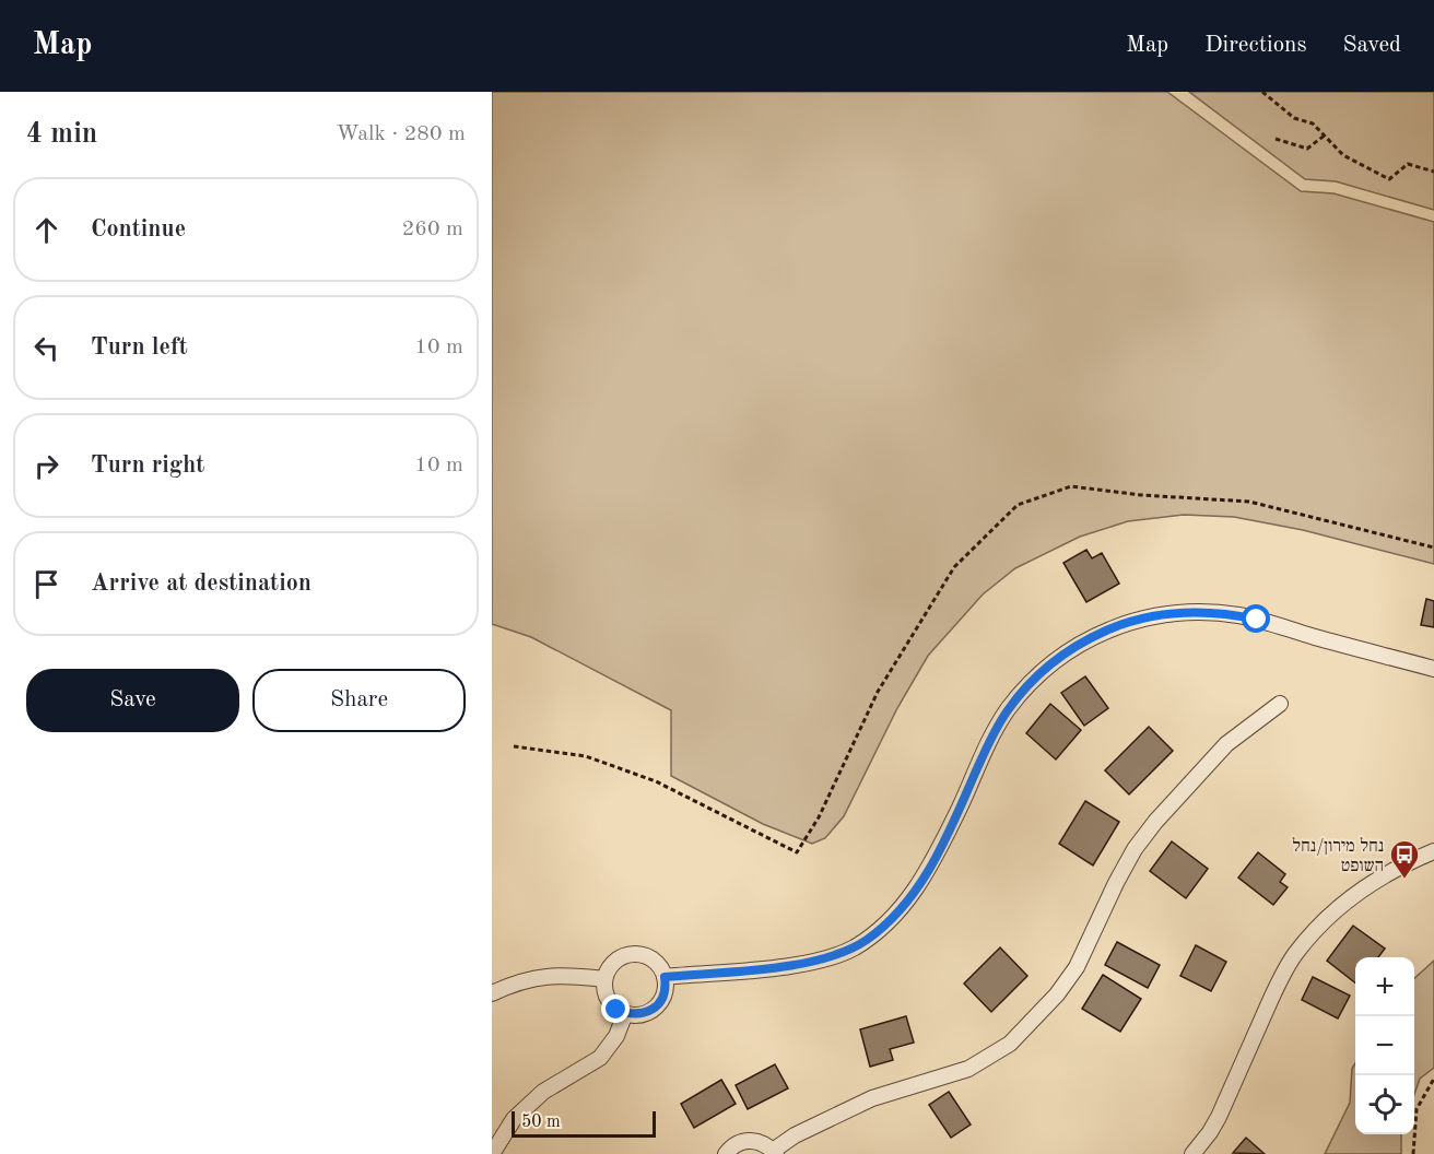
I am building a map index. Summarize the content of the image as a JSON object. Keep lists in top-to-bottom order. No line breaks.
{"places":{"bus stop":["נחל מירון/נחל השופט"]},"scale_bar":"50 m","page":{"header":"Map","nav":["Map","Directions","Saved"],"heading":["4 min","Walk · 280 m"],"list":[["Continue","260 m"],["Turn left","10 m"],["Turn right","10 m"],"Arrive at destination"],"buttons":["Save","Share"],"map_buttons":["+","−"],"scale":"50 m"}}
